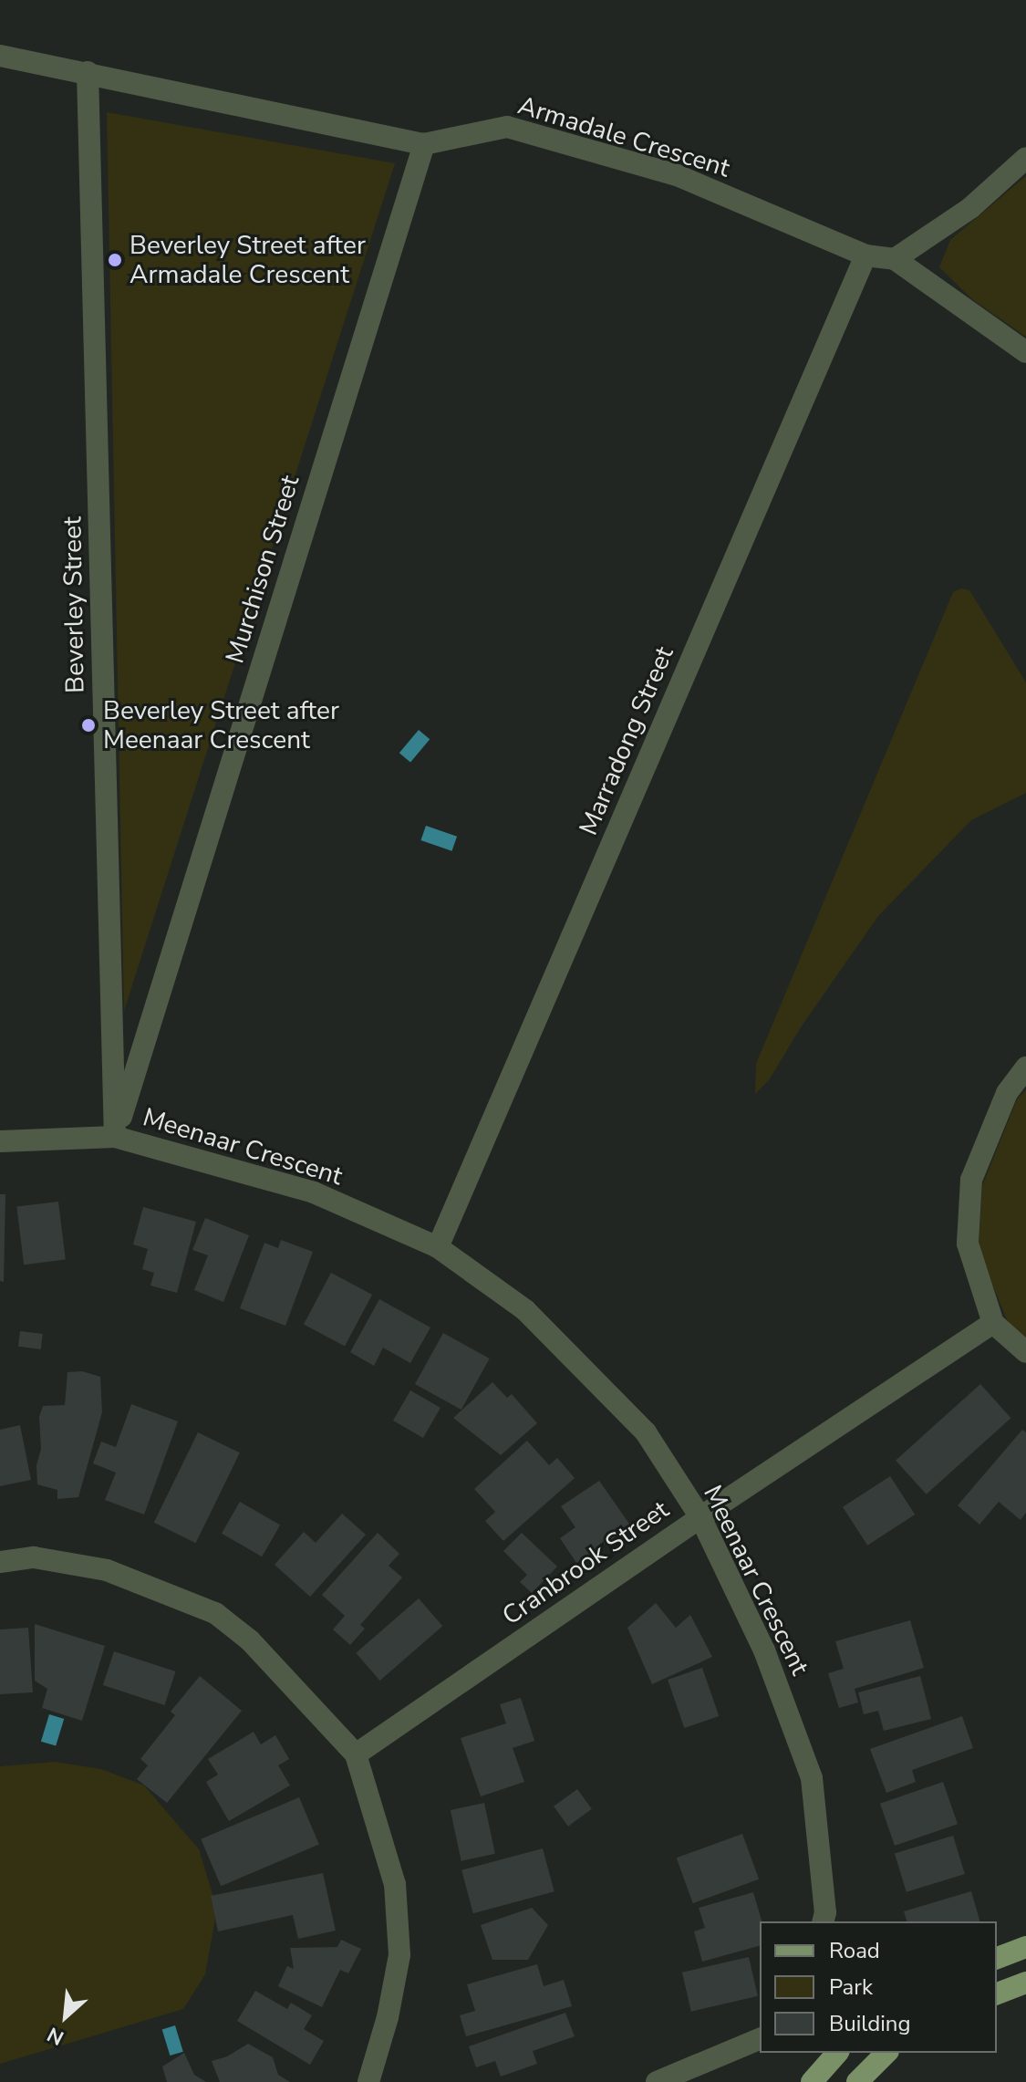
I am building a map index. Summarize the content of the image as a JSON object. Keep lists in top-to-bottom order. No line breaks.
{"streets":{"street":["Armadale Crescent","Murchison Street","Beverley Street","Marradong Street","Meenaar Crescent","Cranbrook Street"]},"crossings":[["Armadale Crescent","Murchison Street"],["Armadale Crescent","Beverley Street"],["Armadale Crescent","Marradong Street"],["Murchison Street","Beverley Street"],["Murchison Street","Meenaar Crescent"],["Beverley Street","Meenaar Crescent"],["Marradong Street","Meenaar Crescent"],["Meenaar Crescent","Cranbrook Street"]],"places":["Beverley Street after Armadale Crescent","Beverley Street after Meenaar Crescent"],"legend":["Road","Park","Building"],"north":"bottom left"}
